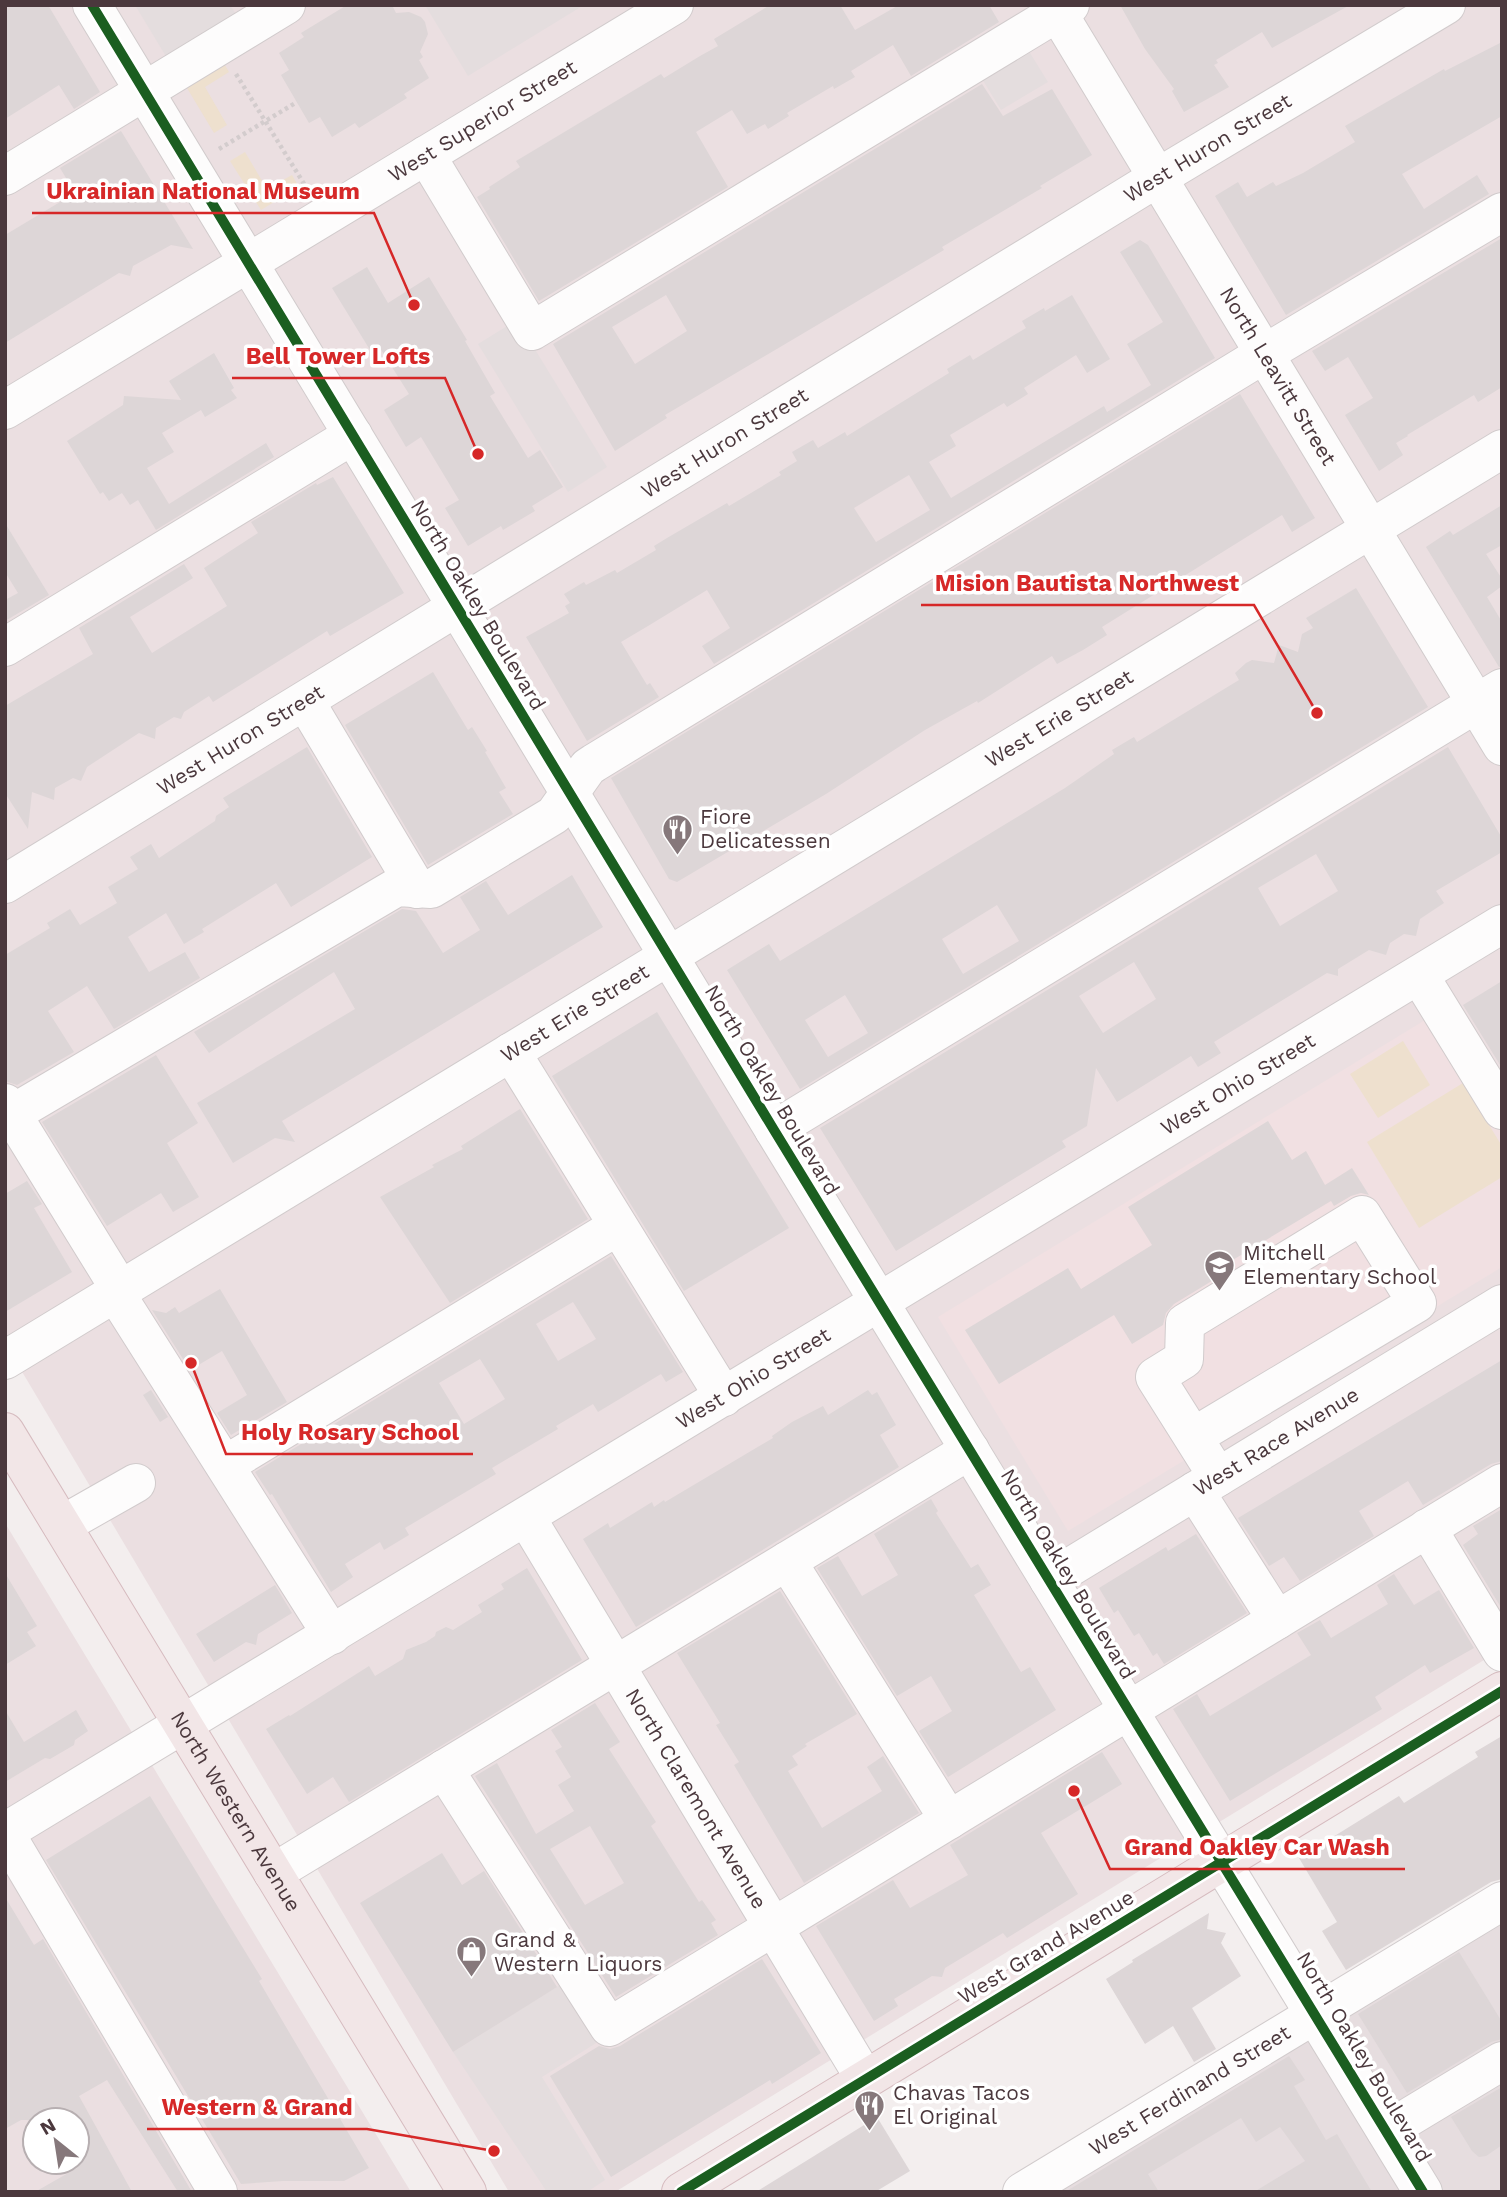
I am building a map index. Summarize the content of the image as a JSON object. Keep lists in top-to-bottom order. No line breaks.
{"streets":{"main road":["North Western Avenue","West Grand Avenue"],"street":["West Superior Street","West Huron Street","North Leavitt Street","North Oakley Boulevard","West Erie Street","West Ohio Street","West Race Avenue","North Claremont Avenue","West Ferdinand Street"]},"crossings":[["West Superior Street","North Oakley Boulevard"],["West Huron Street","North Leavitt Street"],["West Huron Street","North Oakley Boulevard"],["North Leavitt Street","West Erie Street"],["North Oakley Boulevard","West Erie Street"],["North Oakley Boulevard","West Ohio Street"],["North Oakley Boulevard","West Race Avenue"],["North Oakley Boulevard","West Grand Avenue"],["North Oakley Boulevard","West Ferdinand Street"],["West Ohio Street","North Claremont Avenue"],["West Ohio Street","North Western Avenue"],["North Claremont Avenue","West Grand Avenue"]],"places":{"other":["Ukrainian National Museum","Bell Tower Lofts","Mision Bautista Northwest","Holy Rosary School","Grand Oakley Car Wash","Western & Grand"],"restaurant":["Fiore Delicatessen","Chavas Tacos El Original"],"school or university":["Mitchell Elementary School"],"shop":["Grand & Western Liquors"]},"north":"top left"}
